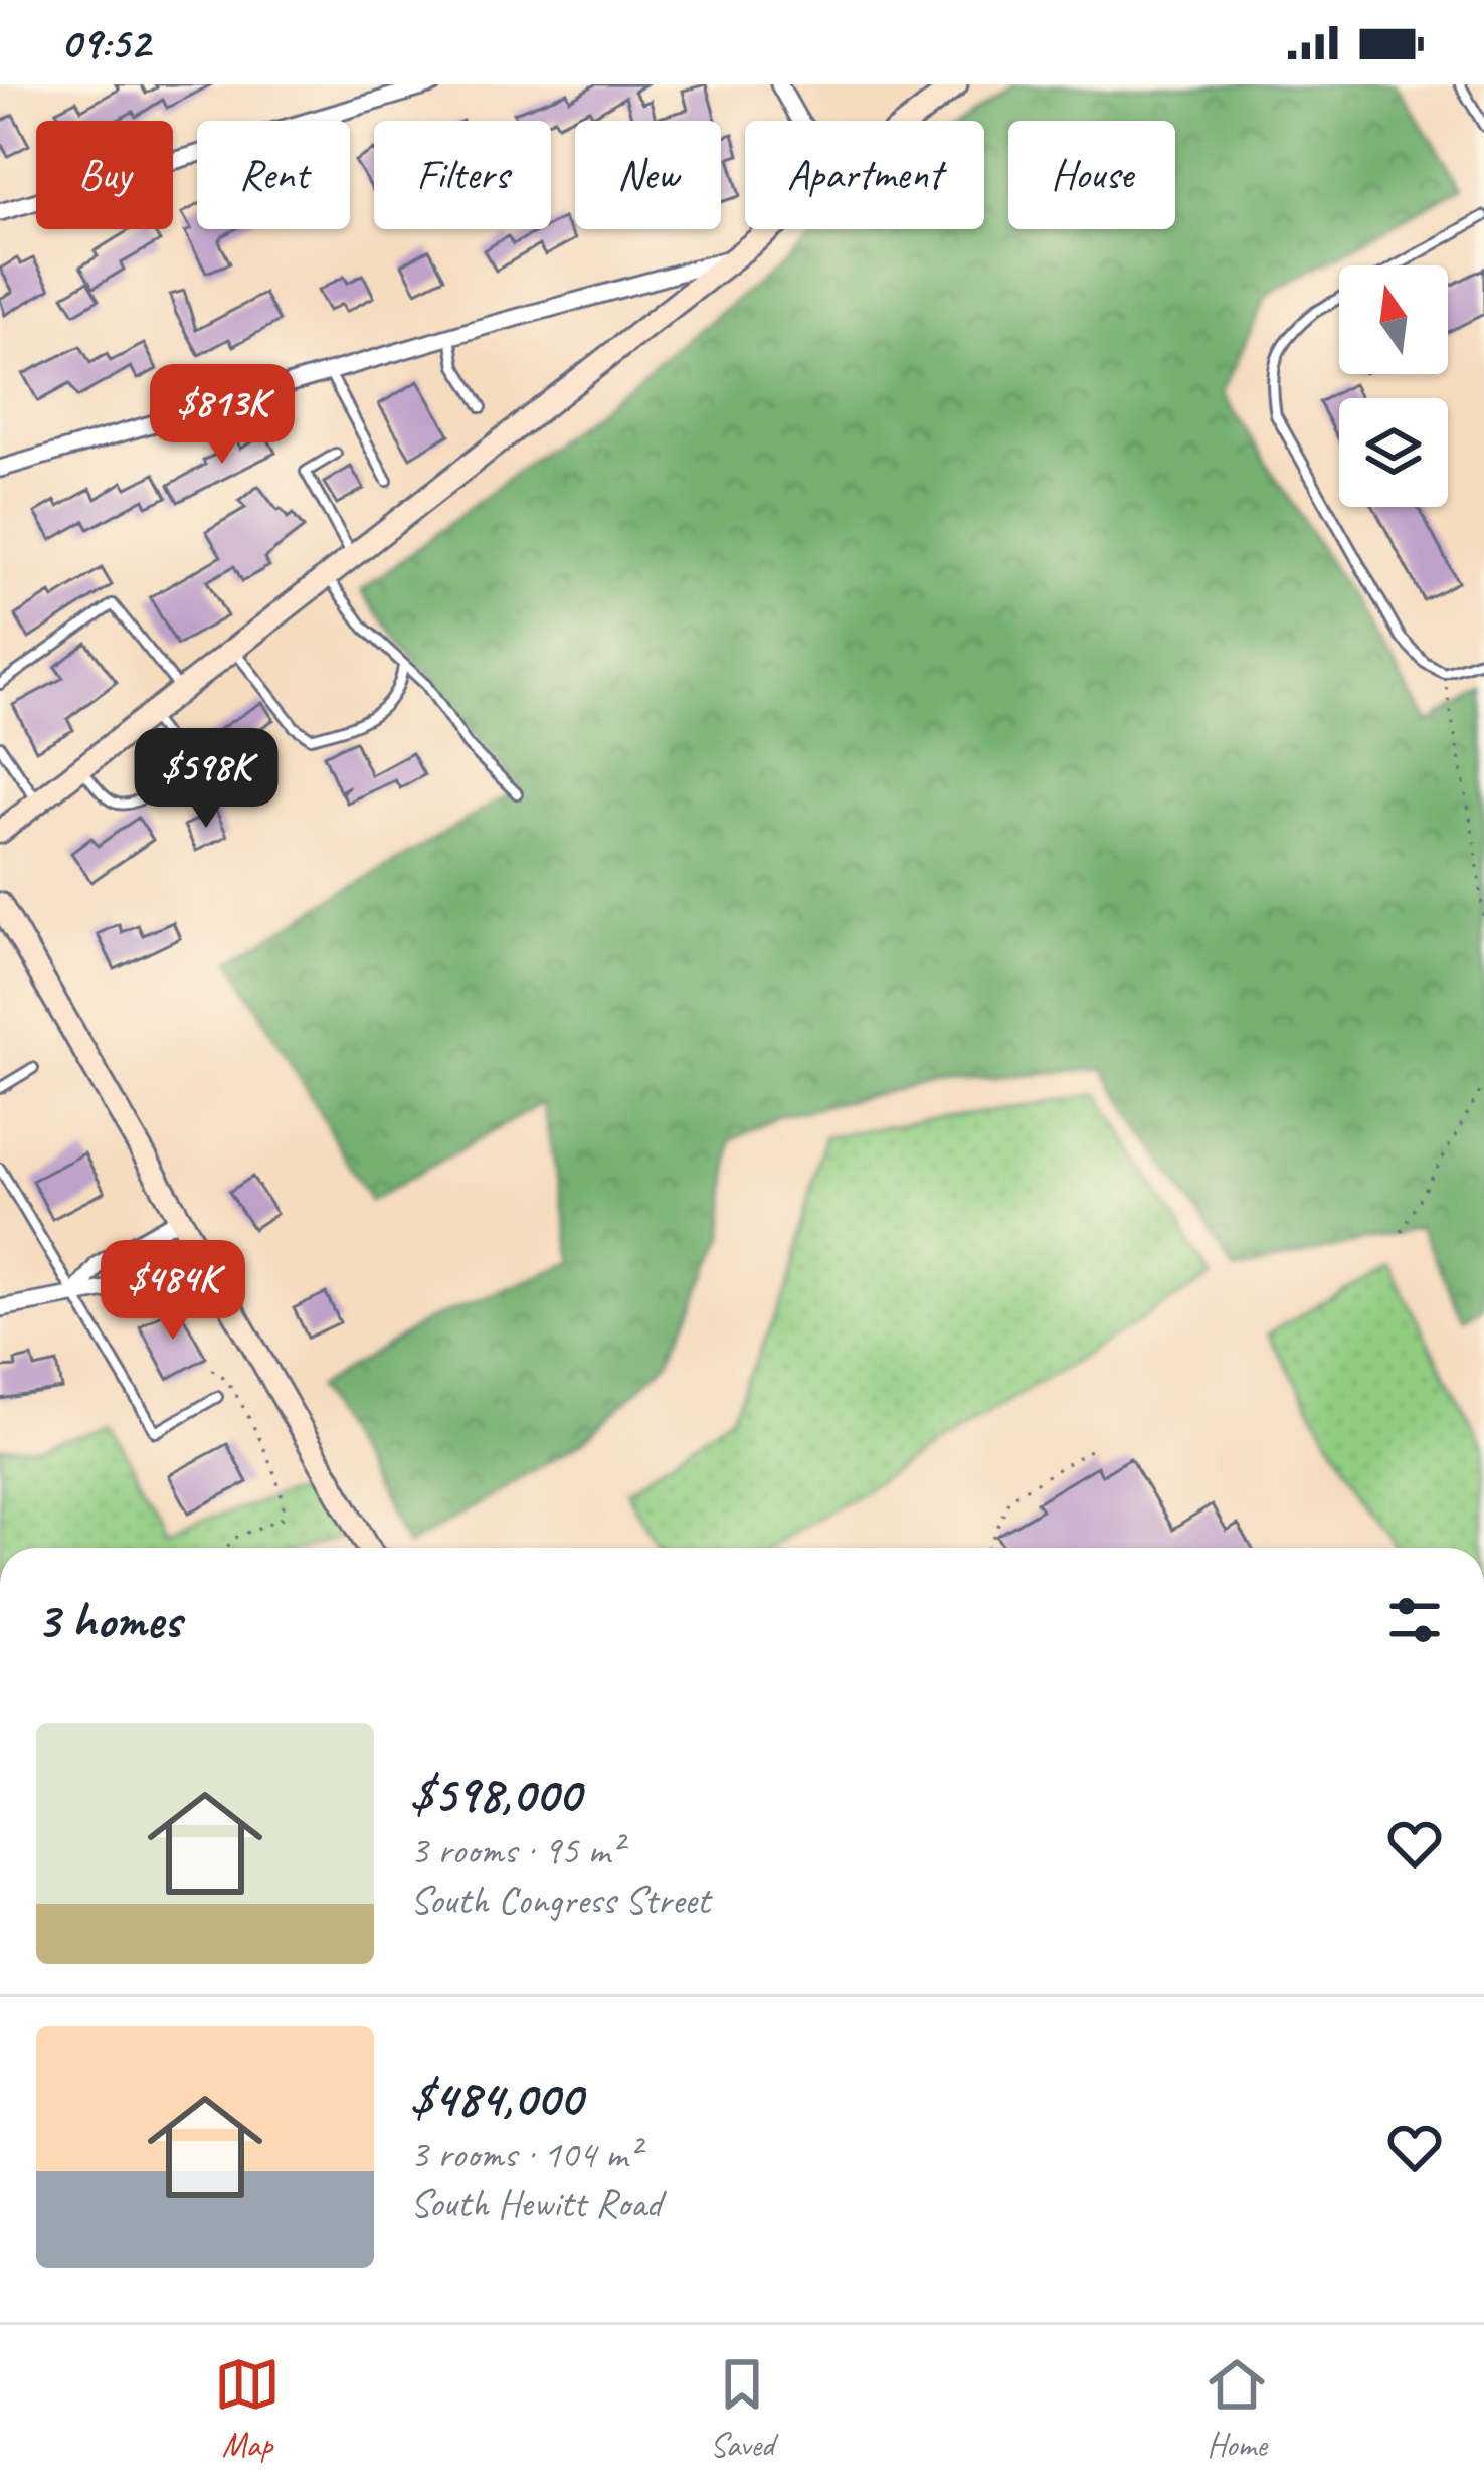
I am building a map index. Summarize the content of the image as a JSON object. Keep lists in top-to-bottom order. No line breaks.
{"north":"top","page":{"status":"09:52","chip":["Buy","Rent","Filters","New","Apartment","House"],"price":["$813K","$598K","$484K"],"heading":"3 homes","list":[{"name":"$598,000","note":"3 rooms · 95 m² · South Congress Street"},{"name":"$484,000","note":"3 rooms · 104 m² · South Hewitt Road"}],"tabs":["Map","Saved","Home"]}}
